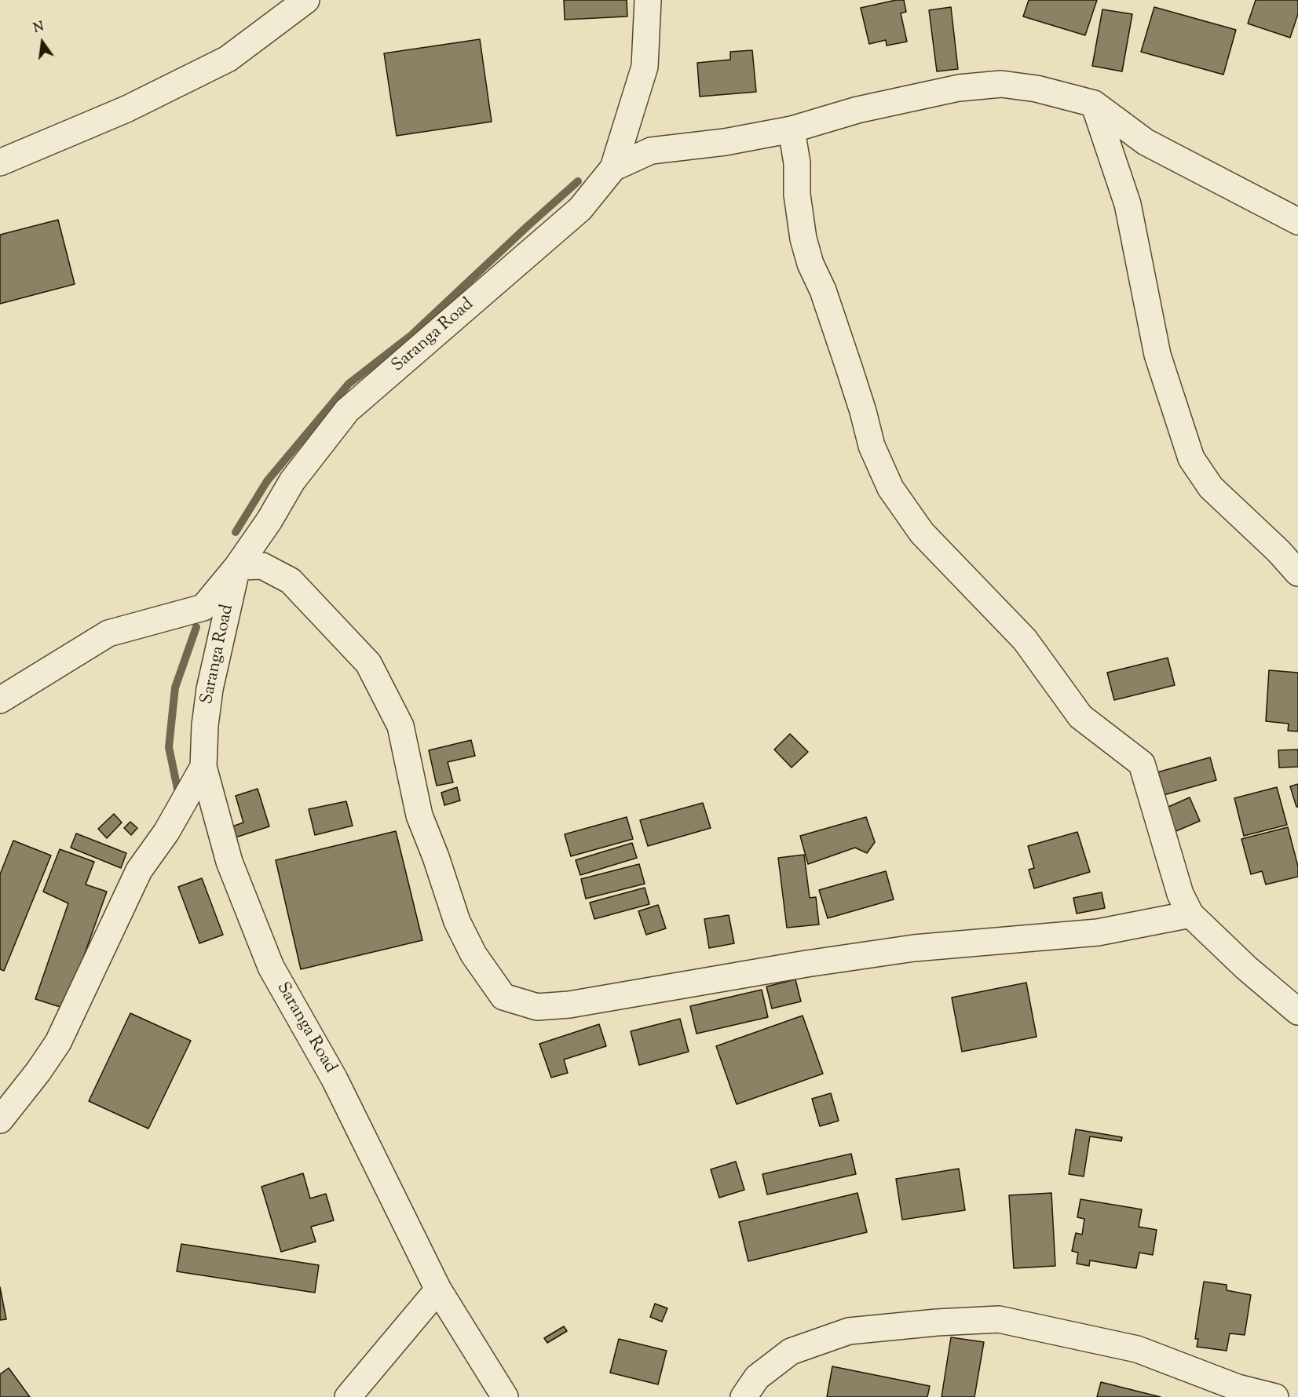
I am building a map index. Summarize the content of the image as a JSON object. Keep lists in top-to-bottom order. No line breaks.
{"streets":{"street":["Saranga Road"]},"north":"top"}
